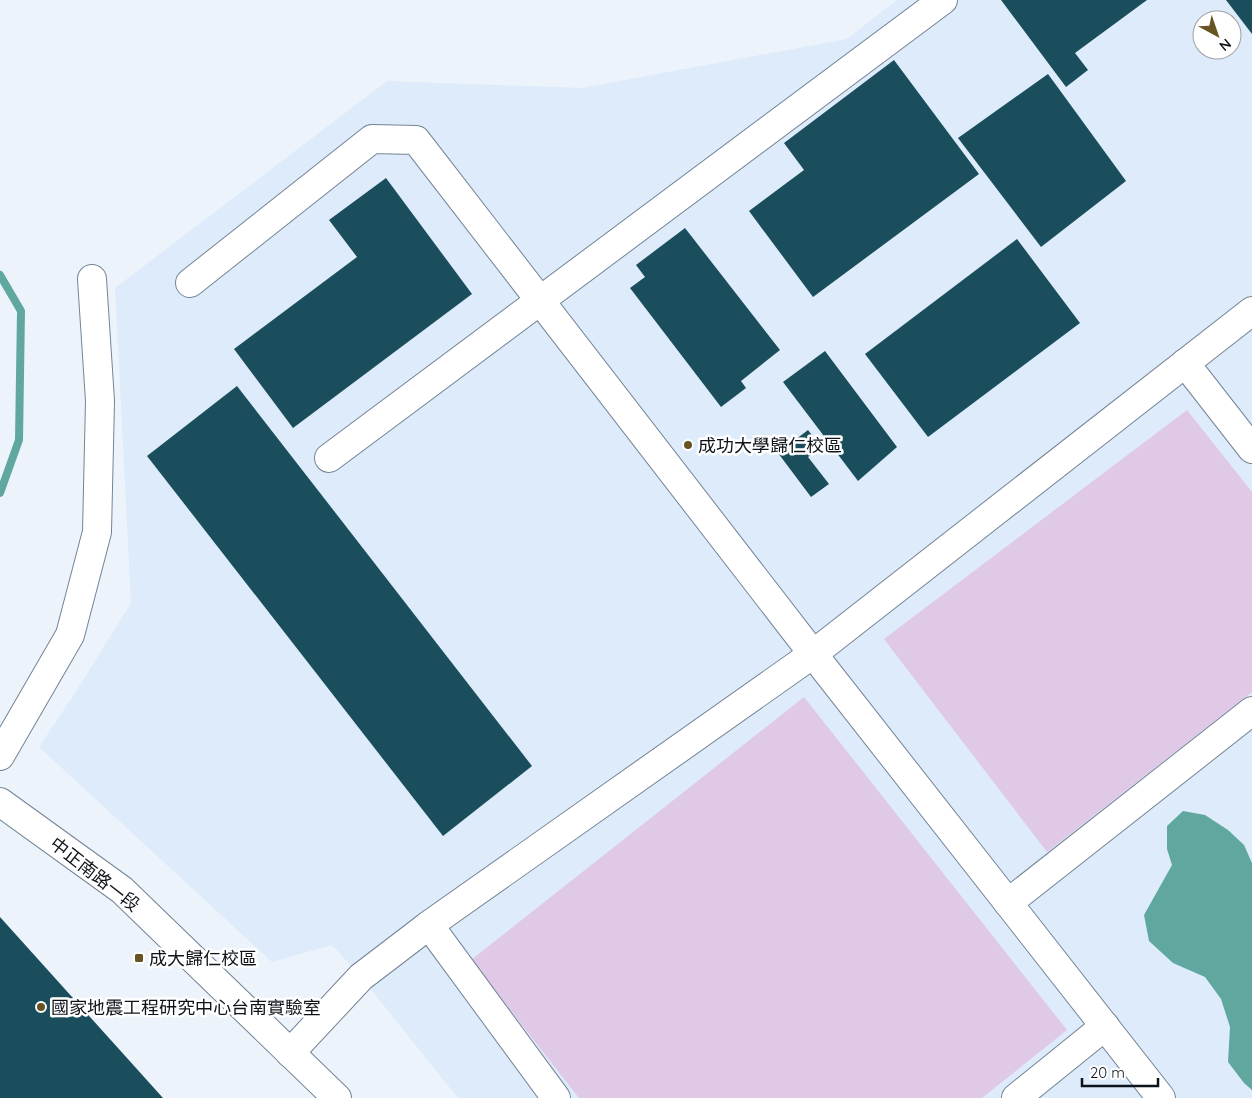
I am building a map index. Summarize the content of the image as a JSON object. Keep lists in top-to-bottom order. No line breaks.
{"streets":{"street":["中正南路一段"]},"places":{"other":["成功大學歸仁校區","國家地震工程研究中心台南實驗室"],"transit":["成大歸仁校區"]},"scale_bar":"20 m","north":"bottom right"}
